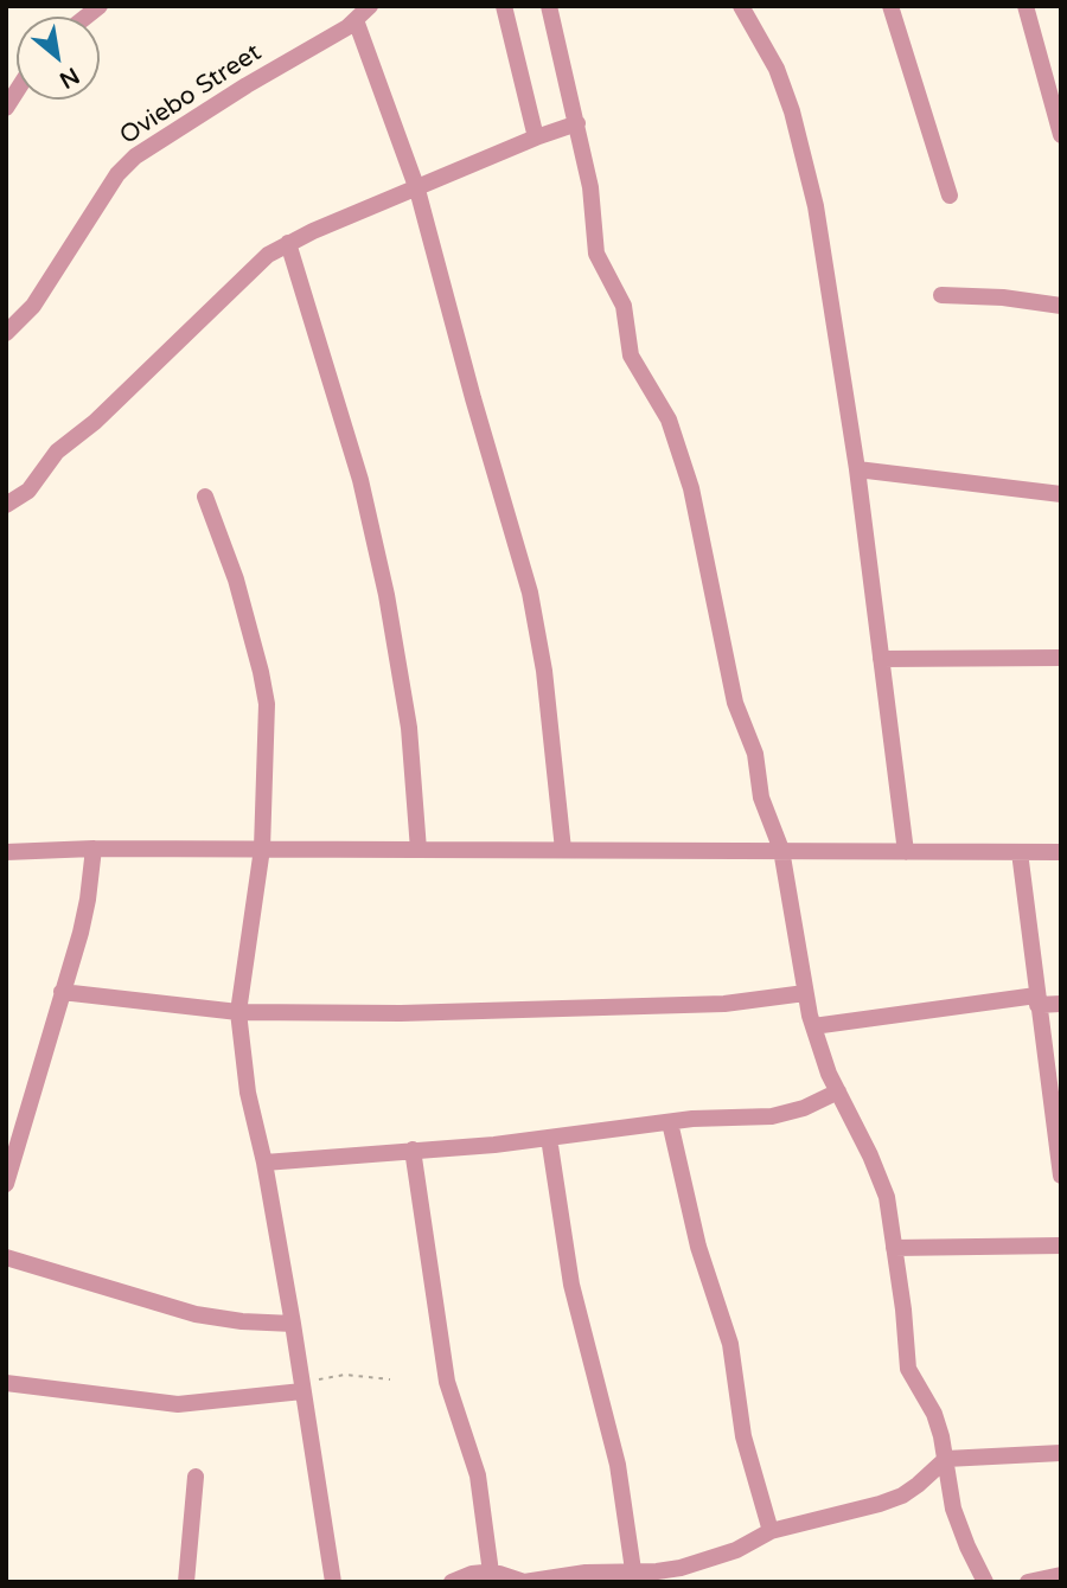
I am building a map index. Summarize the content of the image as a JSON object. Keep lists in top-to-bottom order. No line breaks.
{"streets":{"street":["Oviebo Street"]},"north":"bottom right"}
